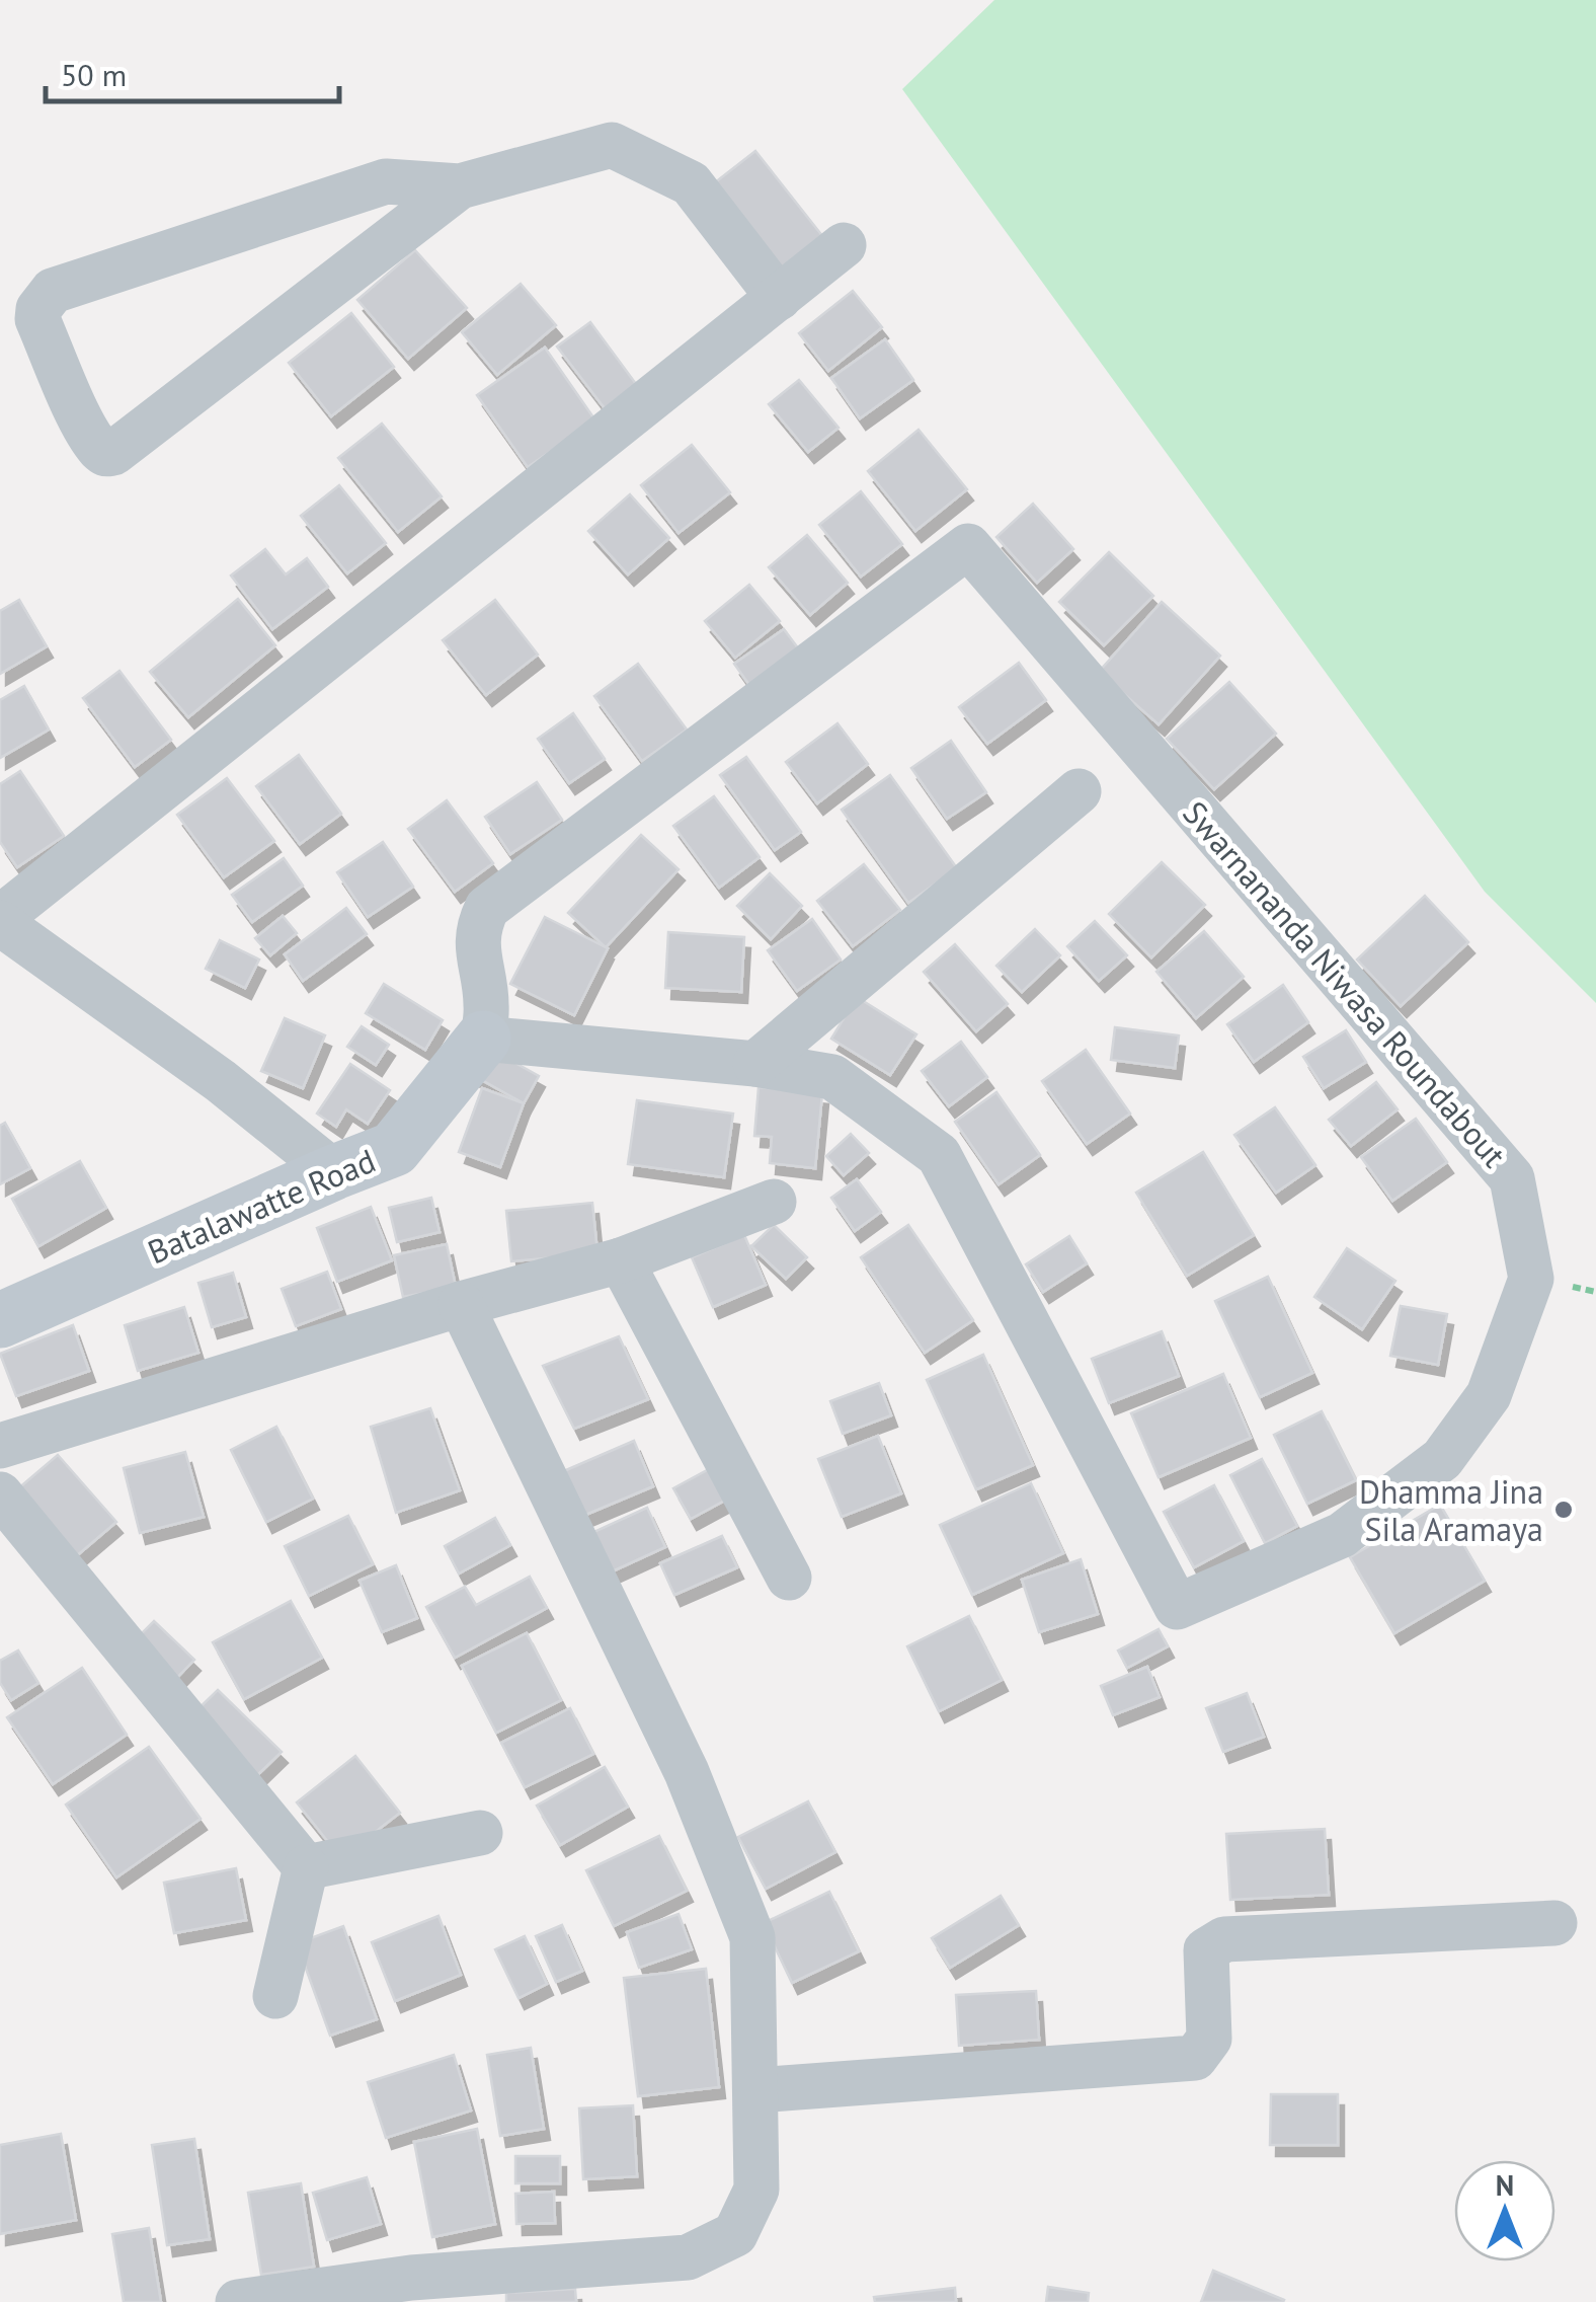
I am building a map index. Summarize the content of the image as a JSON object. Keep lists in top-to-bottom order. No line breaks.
{"streets":{"street":["Swarnananda Niwasa Roundabout","Batalawatte Road"]},"crossings":[["Swarnananda Niwasa Roundabout","Batalawatte Road"]],"places":["Dhamma Jina Sila Aramaya"],"scale_bar":"50 m","north":"top"}
